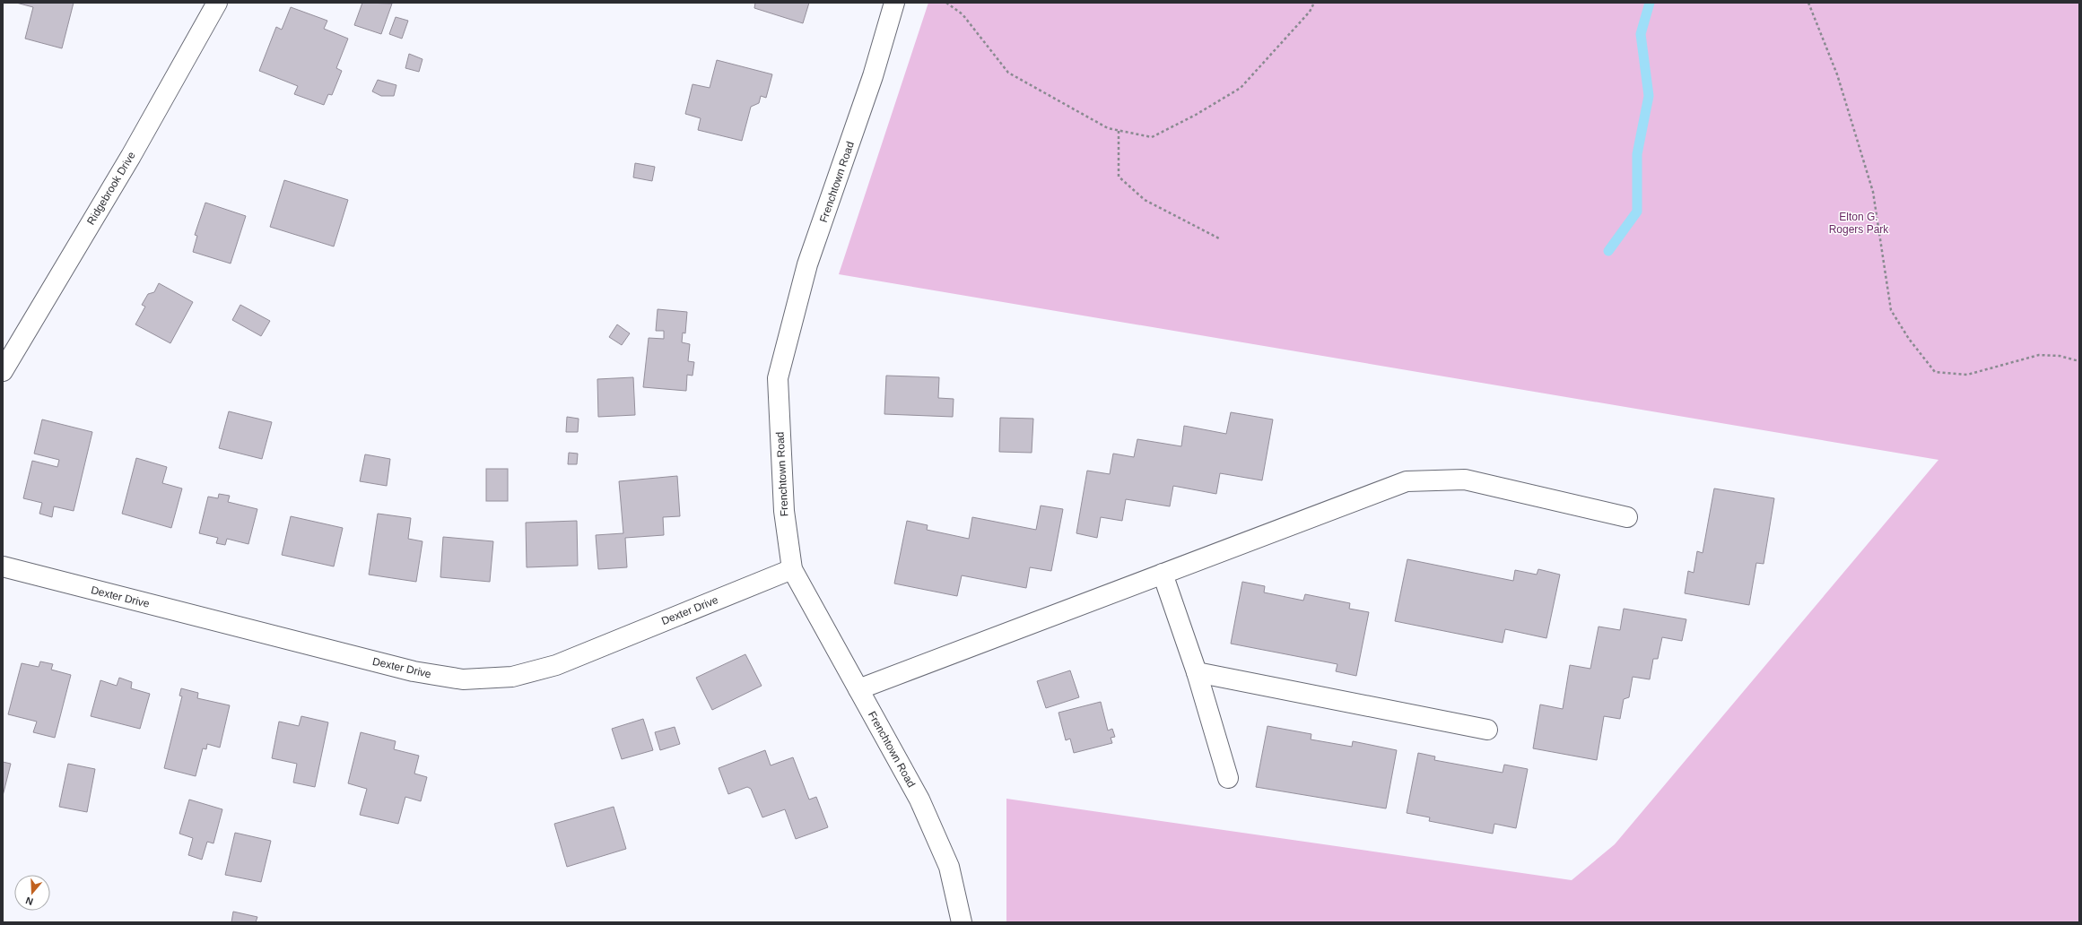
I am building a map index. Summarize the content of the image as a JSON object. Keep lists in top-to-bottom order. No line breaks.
{"streets":{"street":["Frenchtown Road","Ridgebrook Drive","Dexter Drive"]},"crossings":[["Frenchtown Road","Dexter Drive"]],"parks":["Elton G. Rogers Park"],"north":"bottom"}
